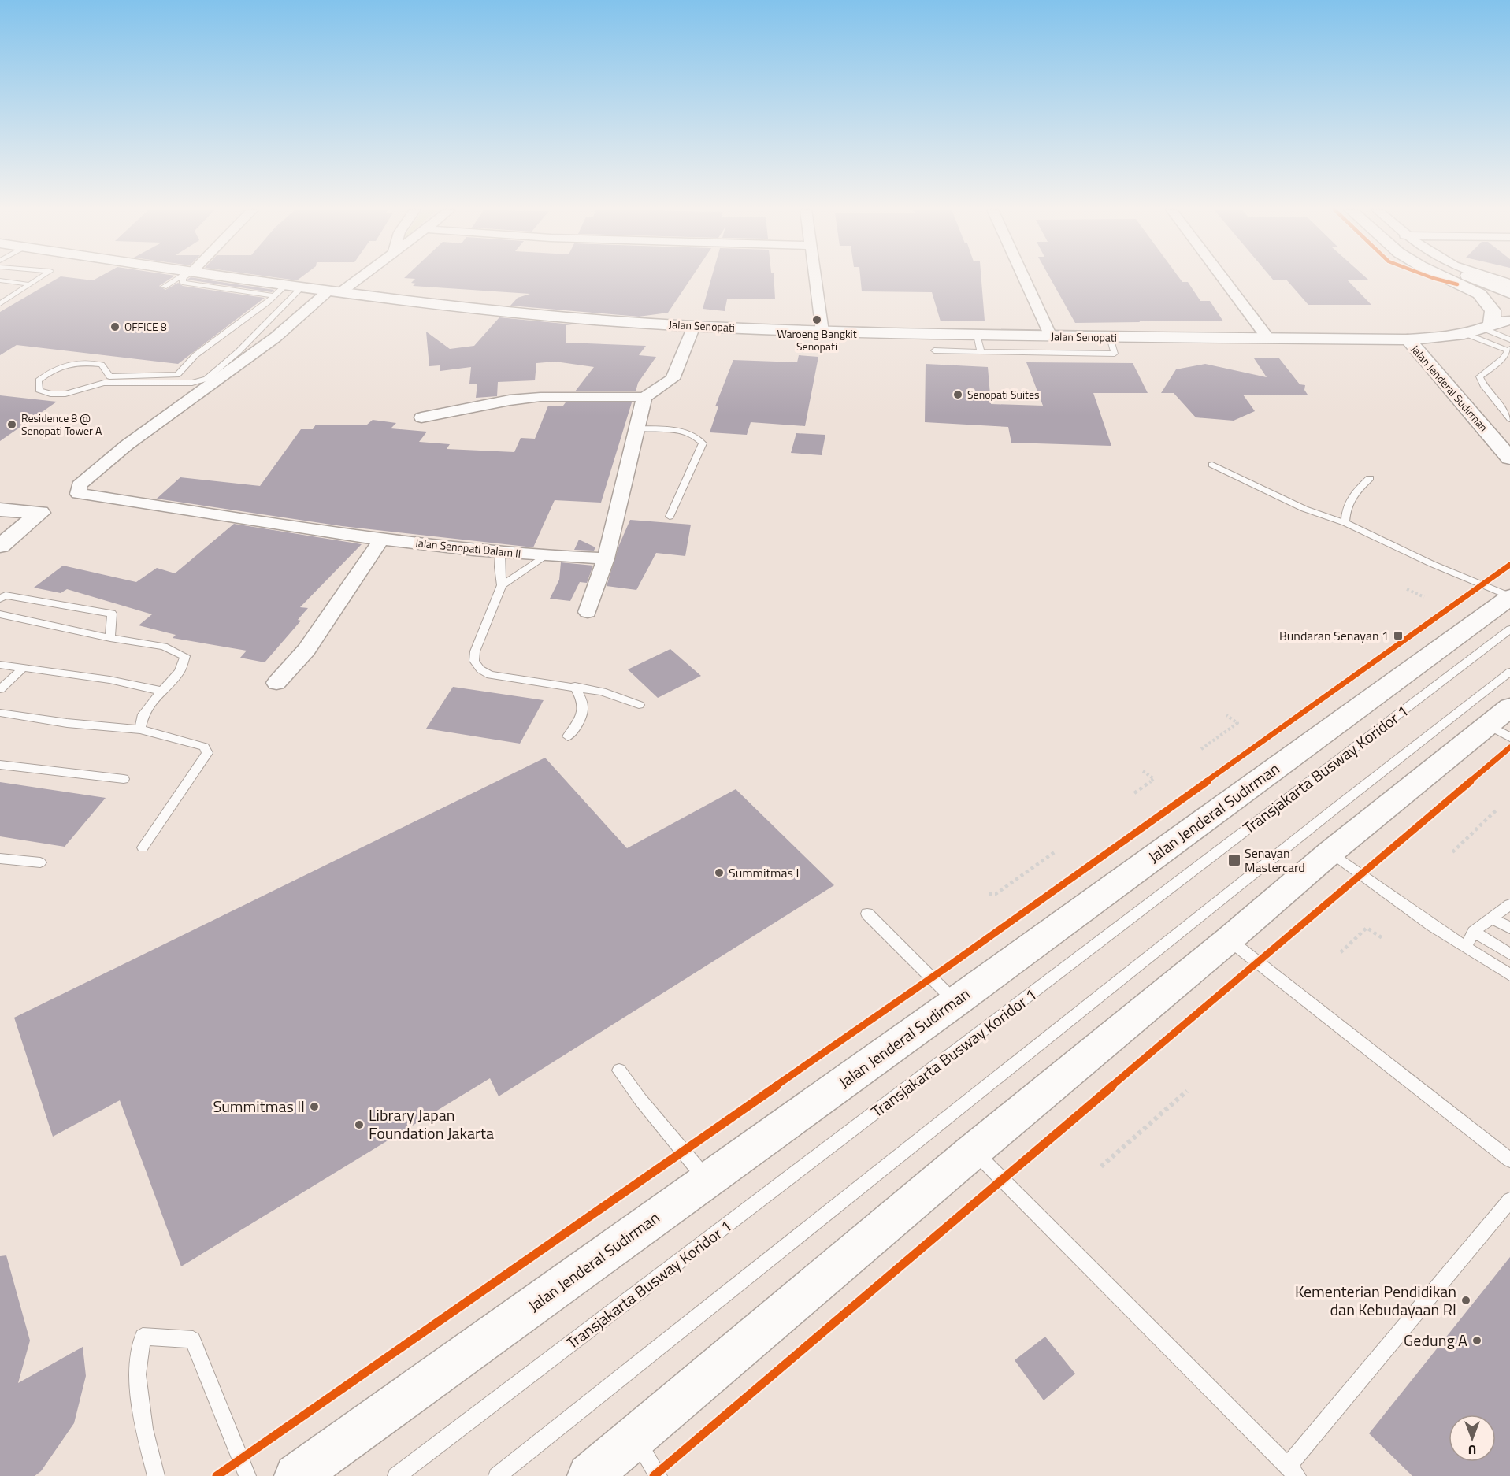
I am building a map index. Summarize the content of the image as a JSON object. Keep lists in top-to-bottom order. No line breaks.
{"streets":{"main road":["Jalan Senopati","Jalan Jenderal Sudirman"],"street":["Jalan Senopati Dalam II"],"lane":["Transjakarta Busway Koridor 1"]},"crossings":[["Jalan Senopati","Jalan Jenderal Sudirman"],["Jalan Senopati","Jalan Senopati Dalam II"]],"places":{"other":["Waroeng Bangkit Senopati","OFFICE 8","Senopati Suites","Residence 8 @ Senopati Tower A","Summitmas I","Summitmas II","Library Japan Foundation Jakarta","Kementerian Pendidikan dan Kebudayaan RI","Gedung A"],"transit":["Bundaran Senayan 1","Senayan Mastercard"]},"north":"bottom"}
